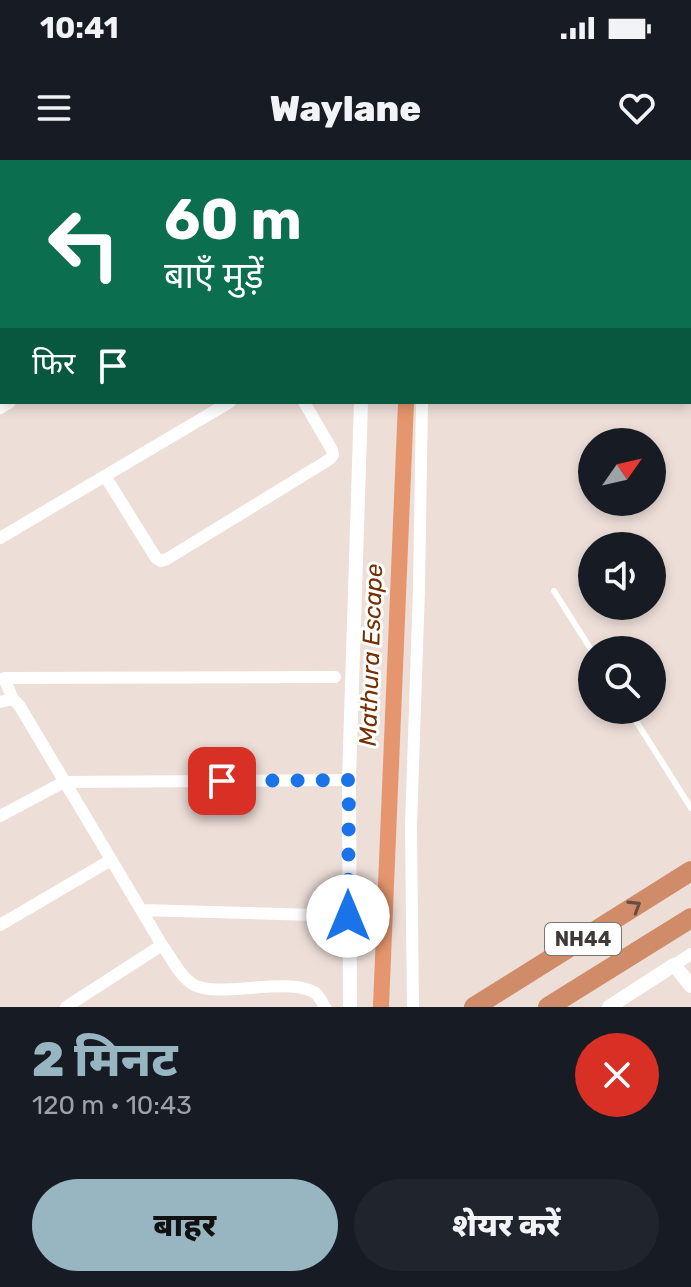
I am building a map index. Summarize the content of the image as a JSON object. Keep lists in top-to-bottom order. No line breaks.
{"streets":{"highway":["NH44"]},"water":["Mathura Escape"],"north":"top right","page":{"status":"10:41","header":"Waylane","turn":["60 m","बाएँ मुड़ें"],"then":"फिर","heading":["2 मिनट","120 m · 10:43"],"buttons":["बाहर","शेयर करें"]}}
